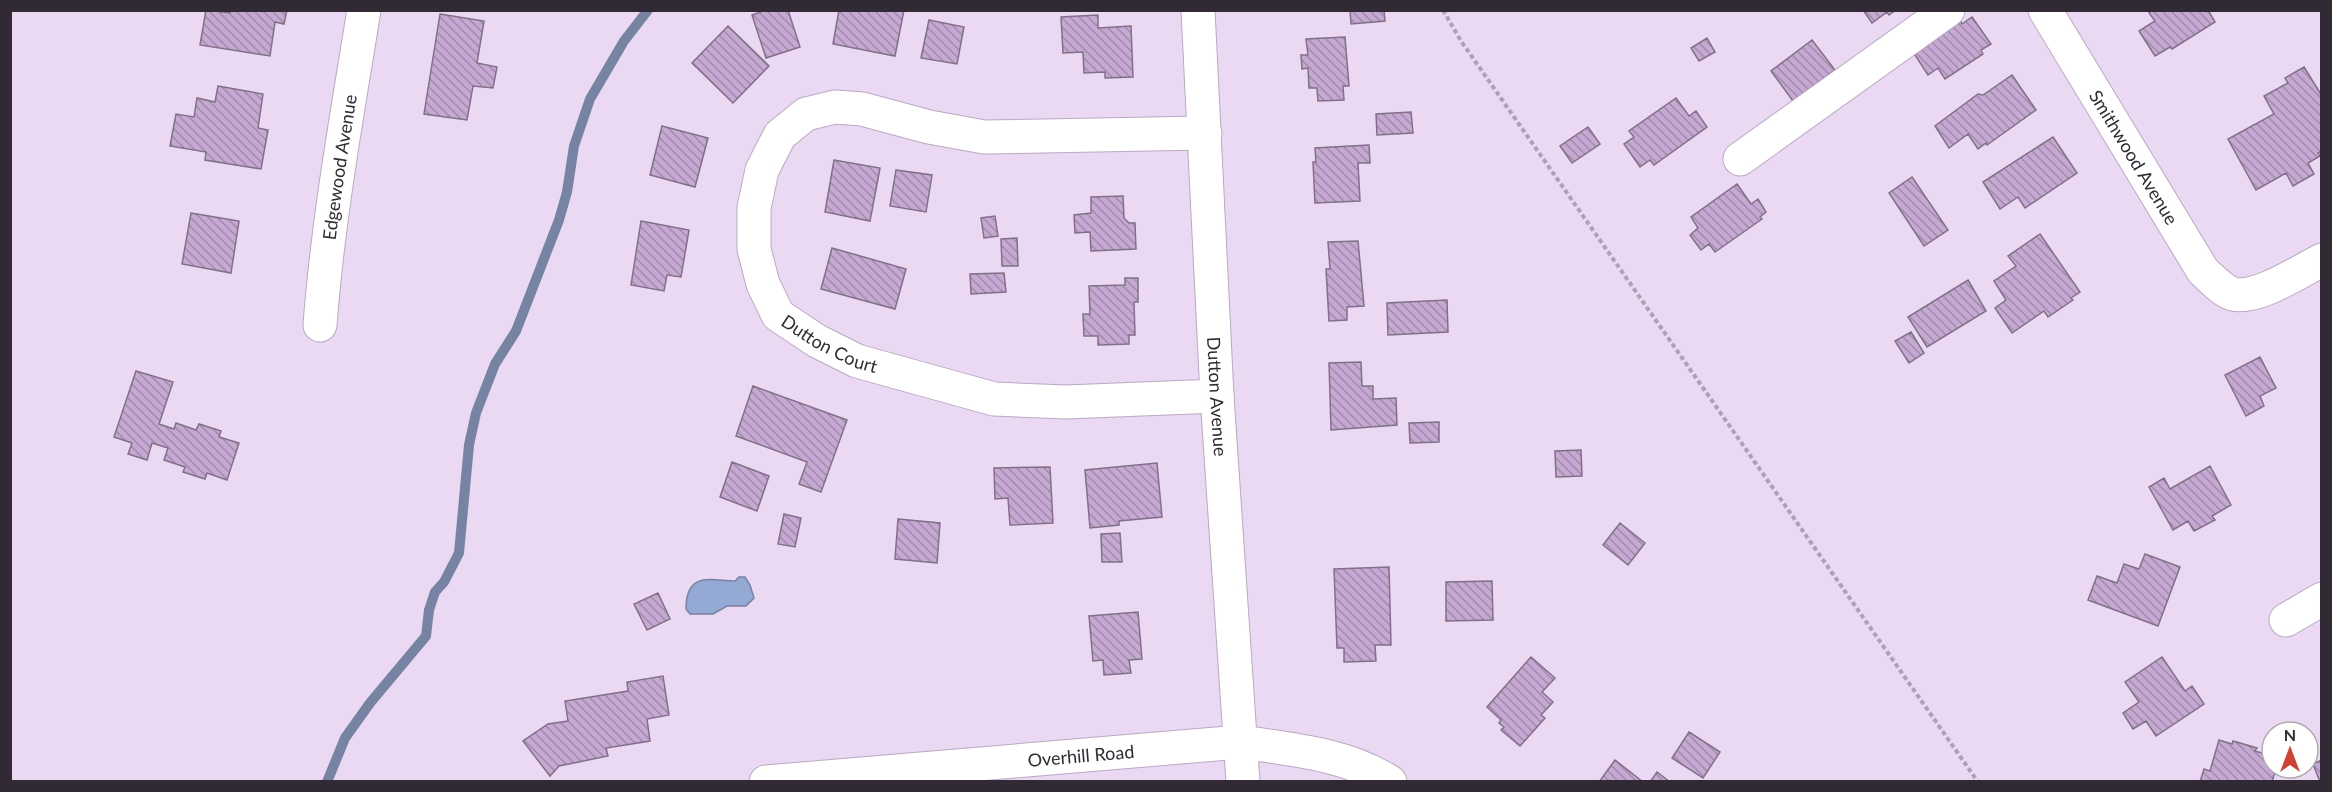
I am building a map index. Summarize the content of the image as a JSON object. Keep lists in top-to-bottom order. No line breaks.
{"streets":{"street":["Smithwood Avenue","Edgewood Avenue","Dutton Court","Dutton Avenue","Overhill Road"]},"crossings":[["Dutton Court","Dutton Avenue"],["Dutton Avenue","Overhill Road"]],"north":"top"}
